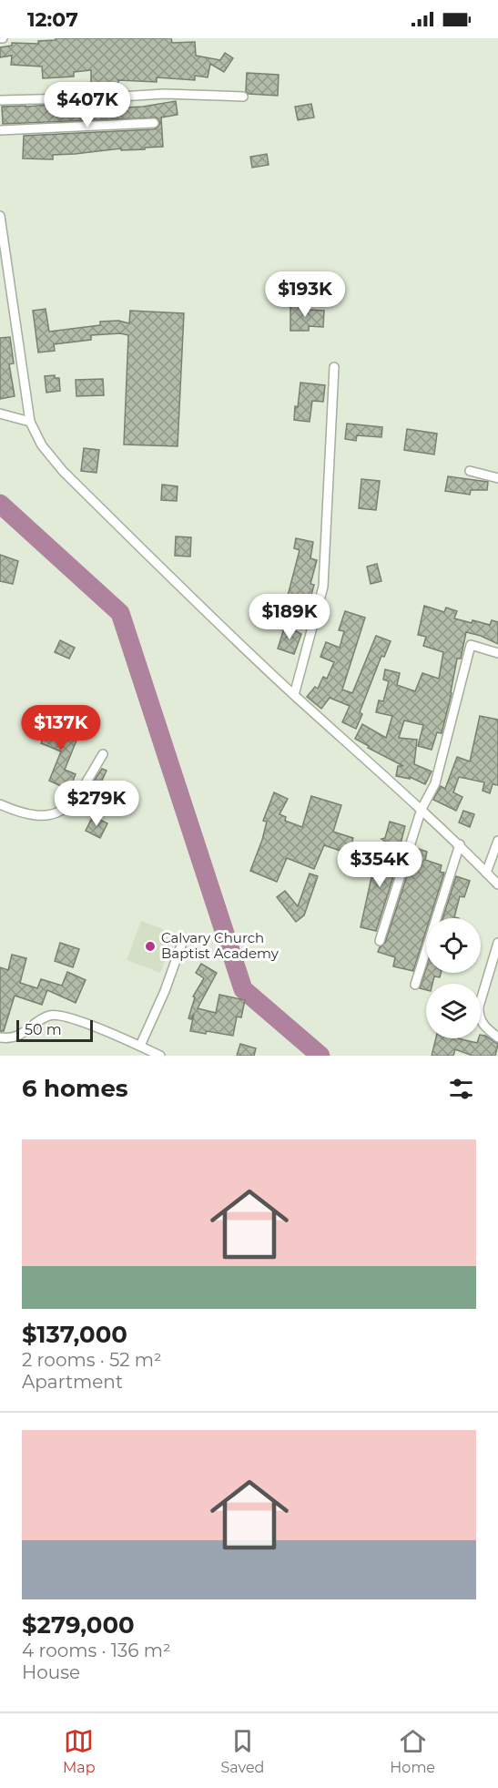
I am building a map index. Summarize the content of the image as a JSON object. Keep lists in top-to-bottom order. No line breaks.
{"places":["Calvary Church Baptist Academy"],"scale_bar":"50 m","page":{"status":"12:07","price":["$407K","$193K","$189K","$137K","$279K","$354K"],"scale":"50 m","heading":"6 homes","list":[{"name":"$137,000","note":"2 rooms · 52 m² · Apartment"},{"name":"$279,000","note":"4 rooms · 136 m² · House"}],"tabs":["Map","Saved","Home"]}}
